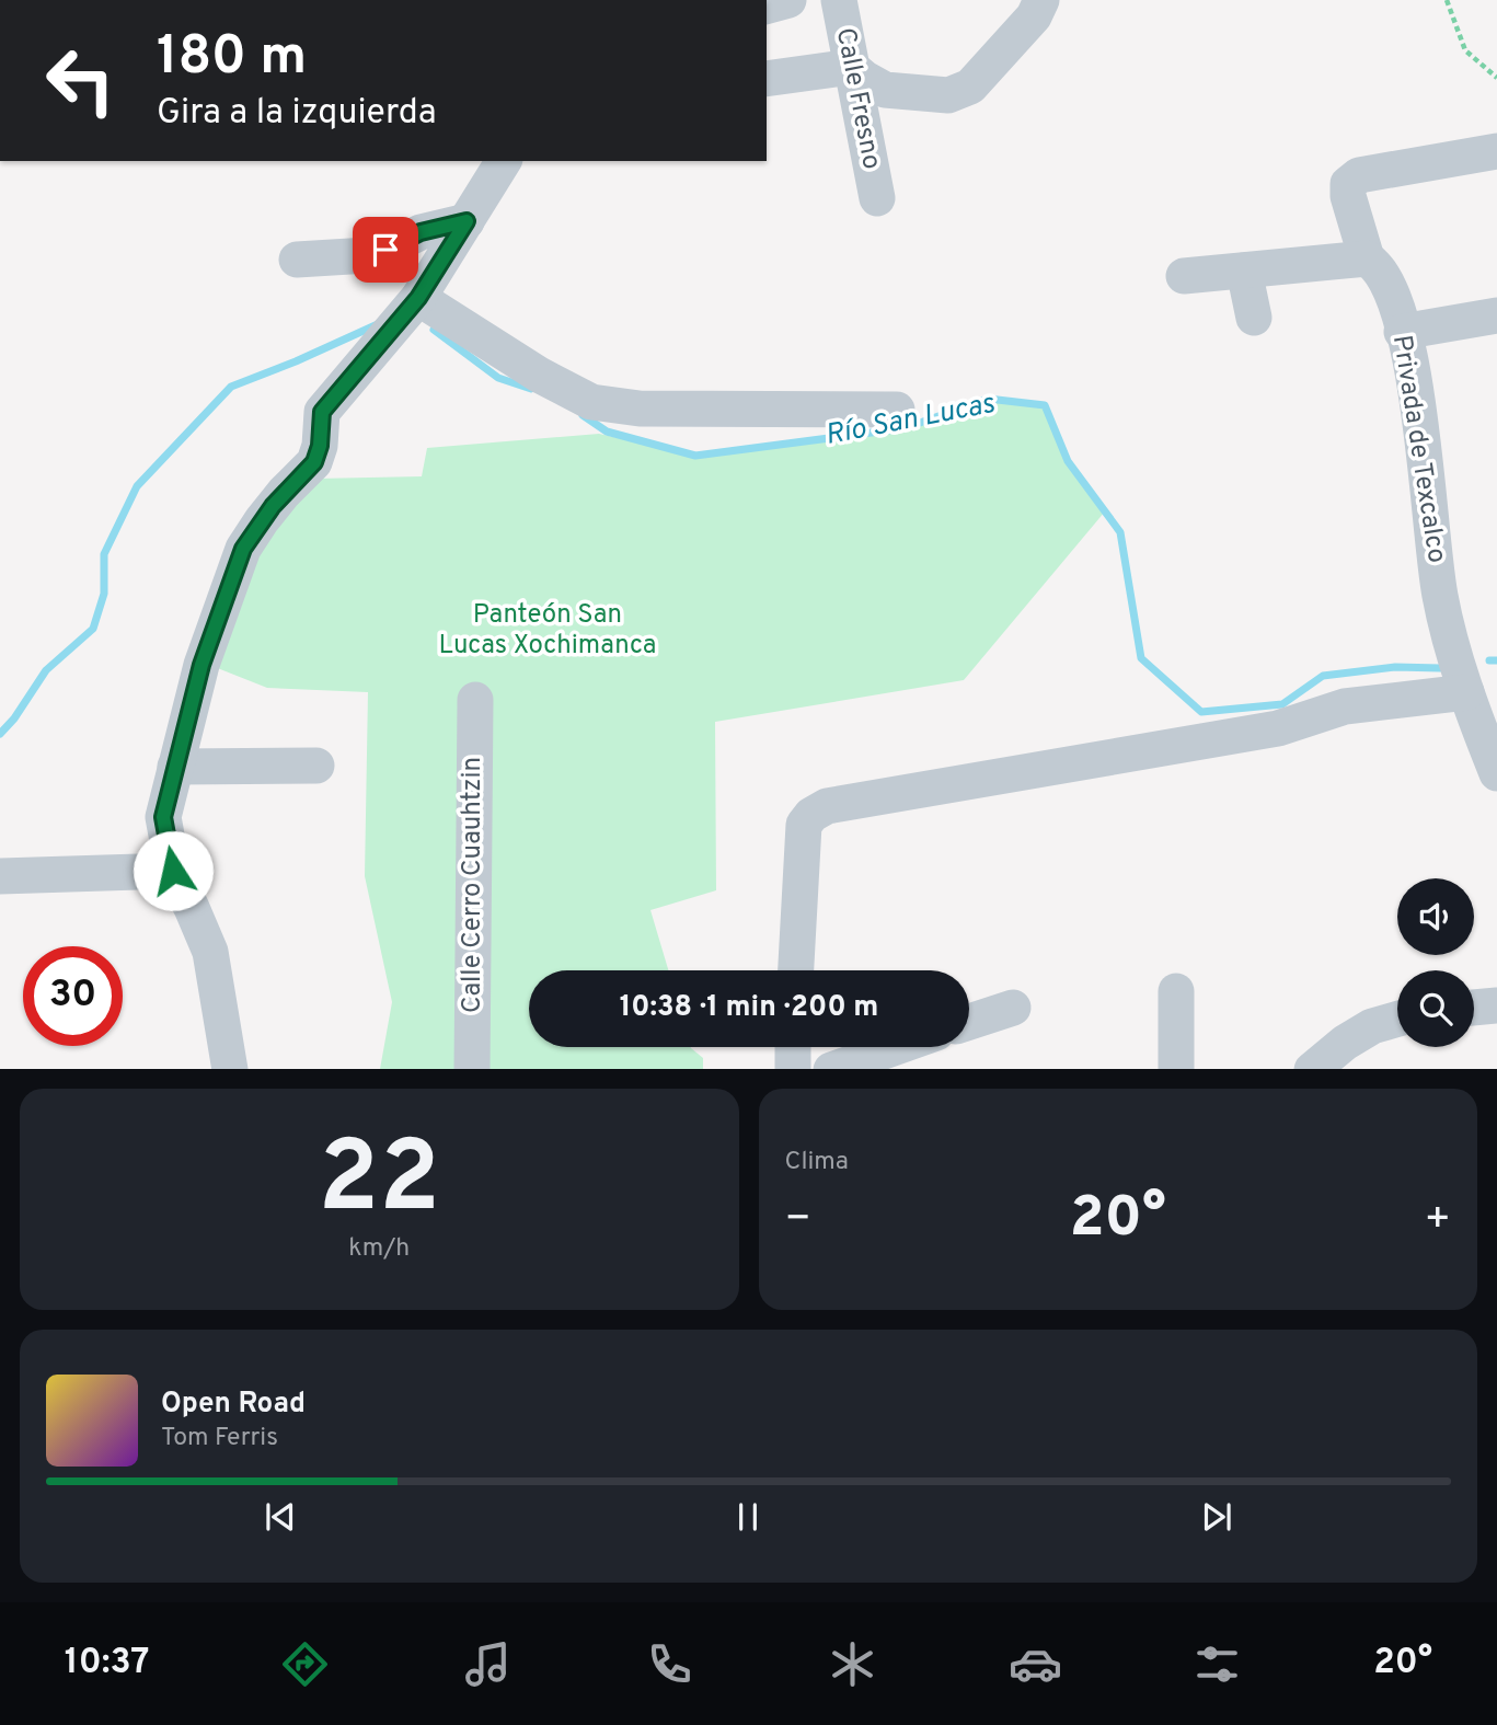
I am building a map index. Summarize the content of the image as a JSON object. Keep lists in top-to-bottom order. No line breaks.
{"streets":{"street":["Calle Fresno","Privada de Texcalco","Calle Cerro Cuauhtzin"]},"water":["Río San Lucas"],"parks":["Panteón San Lucas Xochimanca"],"page":{"turn":["180 m","Gira a la izquierda"],"limit":"30","trip":"10:38 · 1 min · 200 m","tile":[["22","km/h"],"Clima"],"heat":["−","20°","+"],"song":["Open Road","Tom Ferris"],"tabs":["10:37","20°"]}}
